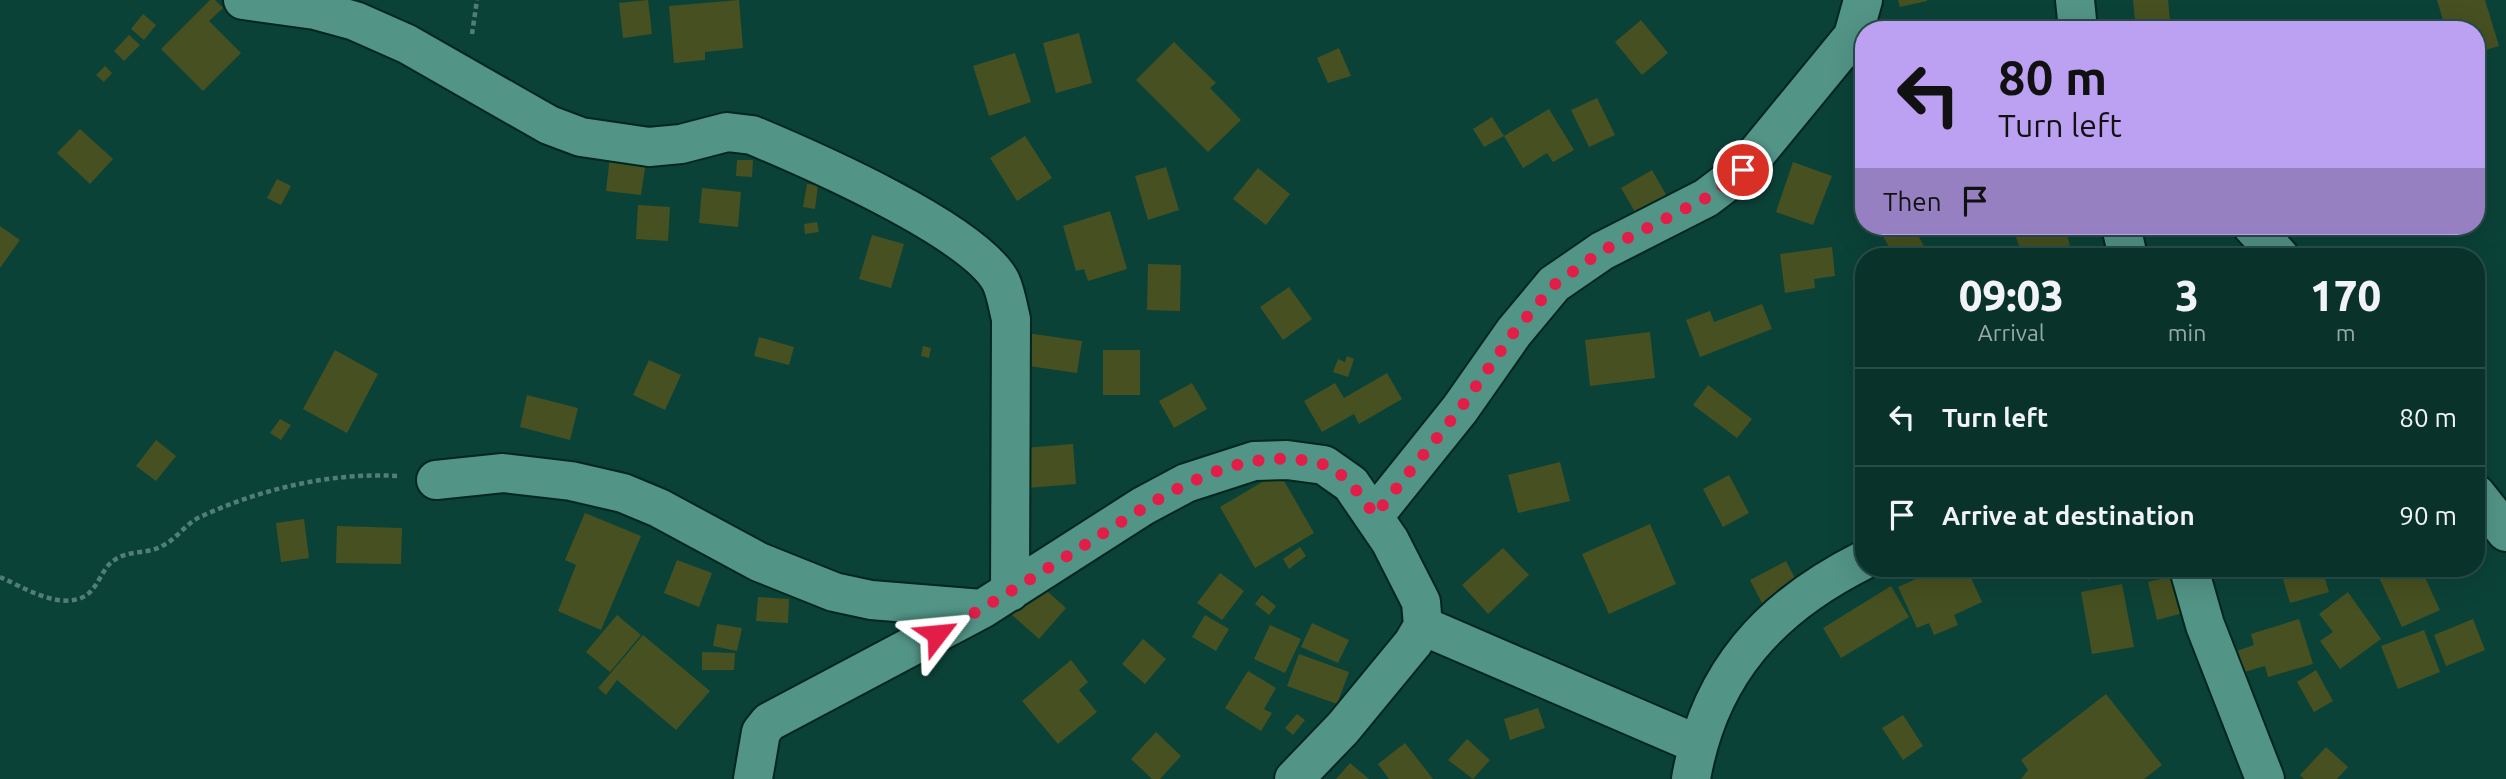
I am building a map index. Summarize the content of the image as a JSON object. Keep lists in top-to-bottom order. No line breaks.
{"page":{"turn":["80 m","Turn left"],"then":"Then","eta":["09:03","Arrival","3","min","170","m"],"list":[{"name":"Turn left","value":"80 m"},{"name":"Arrive at destination","value":"90 m"}]}}
